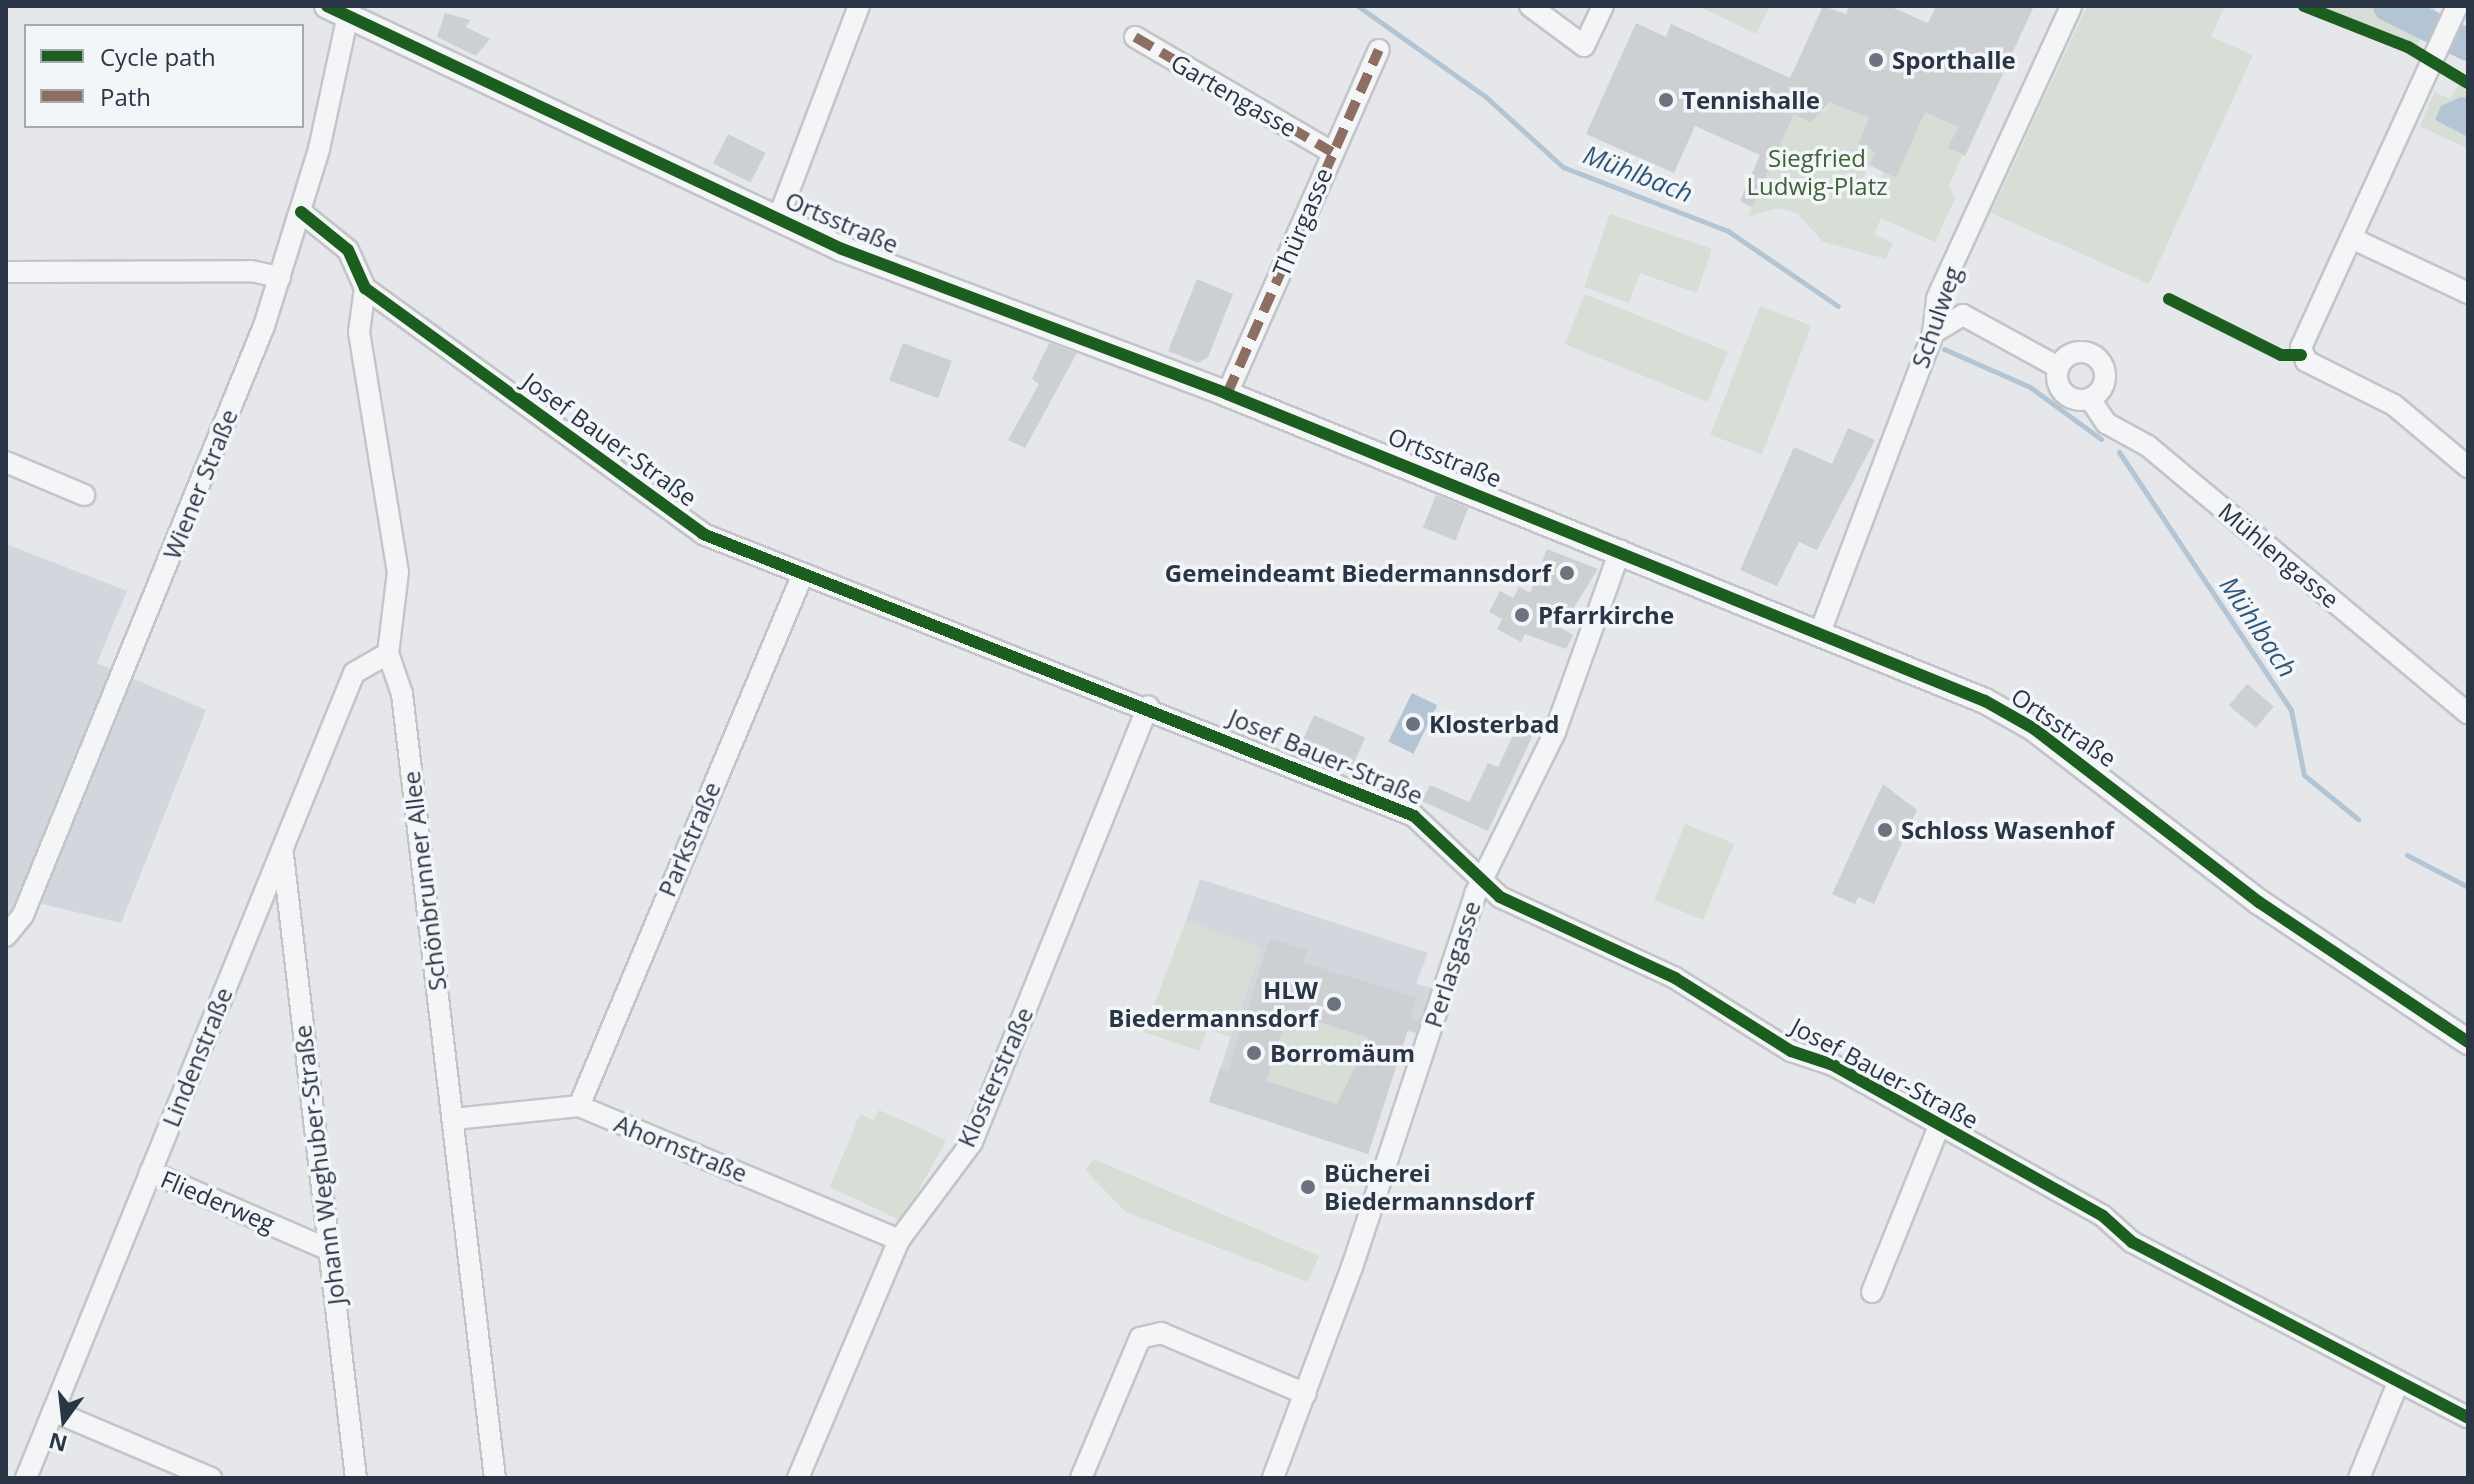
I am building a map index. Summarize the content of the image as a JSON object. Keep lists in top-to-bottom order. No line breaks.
{"streets":{"street":["Gartengasse","Ortsstraße","Thürgasse","Schulweg","Josef Bauer-Straße","Wiener Straße","Mühlengasse","Parkstraße","Schönbrunner Allee","Perlasgasse","Lindenstraße","Klosterstraße","Ahornstraße","Johann Weghuber-Straße","Fliederweg"]},"crossings":[["Gartengasse","Thürgasse"],["Ortsstraße","Thürgasse"],["Ortsstraße","Schulweg"],["Ortsstraße","Wiener Straße"],["Ortsstraße","Perlasgasse"],["Josef Bauer-Straße","Wiener Straße"],["Josef Bauer-Straße","Parkstraße"],["Josef Bauer-Straße","Schönbrunner Allee"],["Josef Bauer-Straße","Perlasgasse"],["Josef Bauer-Straße","Klosterstraße"],["Parkstraße","Ahornstraße"],["Schönbrunner Allee","Lindenstraße"],["Schönbrunner Allee","Ahornstraße"],["Lindenstraße","Johann Weghuber-Straße"],["Lindenstraße","Fliederweg"],["Klosterstraße","Ahornstraße"],["Johann Weghuber-Straße","Fliederweg"]],"water":["Mühlbach"],"parks":["Siegfried Ludwig-Platz"],"places":["Sporthalle","Tennishalle","Gemeindeamt Biedermannsdorf","Pfarrkirche","Klosterbad","Schloss Wasenhof","HLW Biedermannsdorf","Borromäum","Bücherei Biedermannsdorf"],"legend":["Cycle path","Path"],"north":"bottom"}
